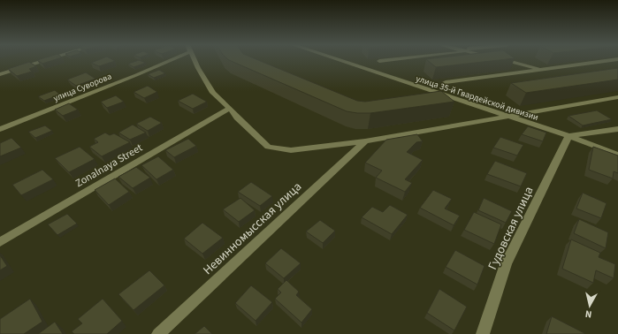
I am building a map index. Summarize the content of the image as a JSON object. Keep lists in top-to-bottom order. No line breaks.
{"streets":{"street":["улица Суворова","улица 35-й Гвардейской дивизии","Zonalnaya Street","Невинномысская улица","Гудовская улица"]},"crossings":[["улица 35-й Гвардейской дивизии","Гудовская улица"]],"north":"bottom"}
